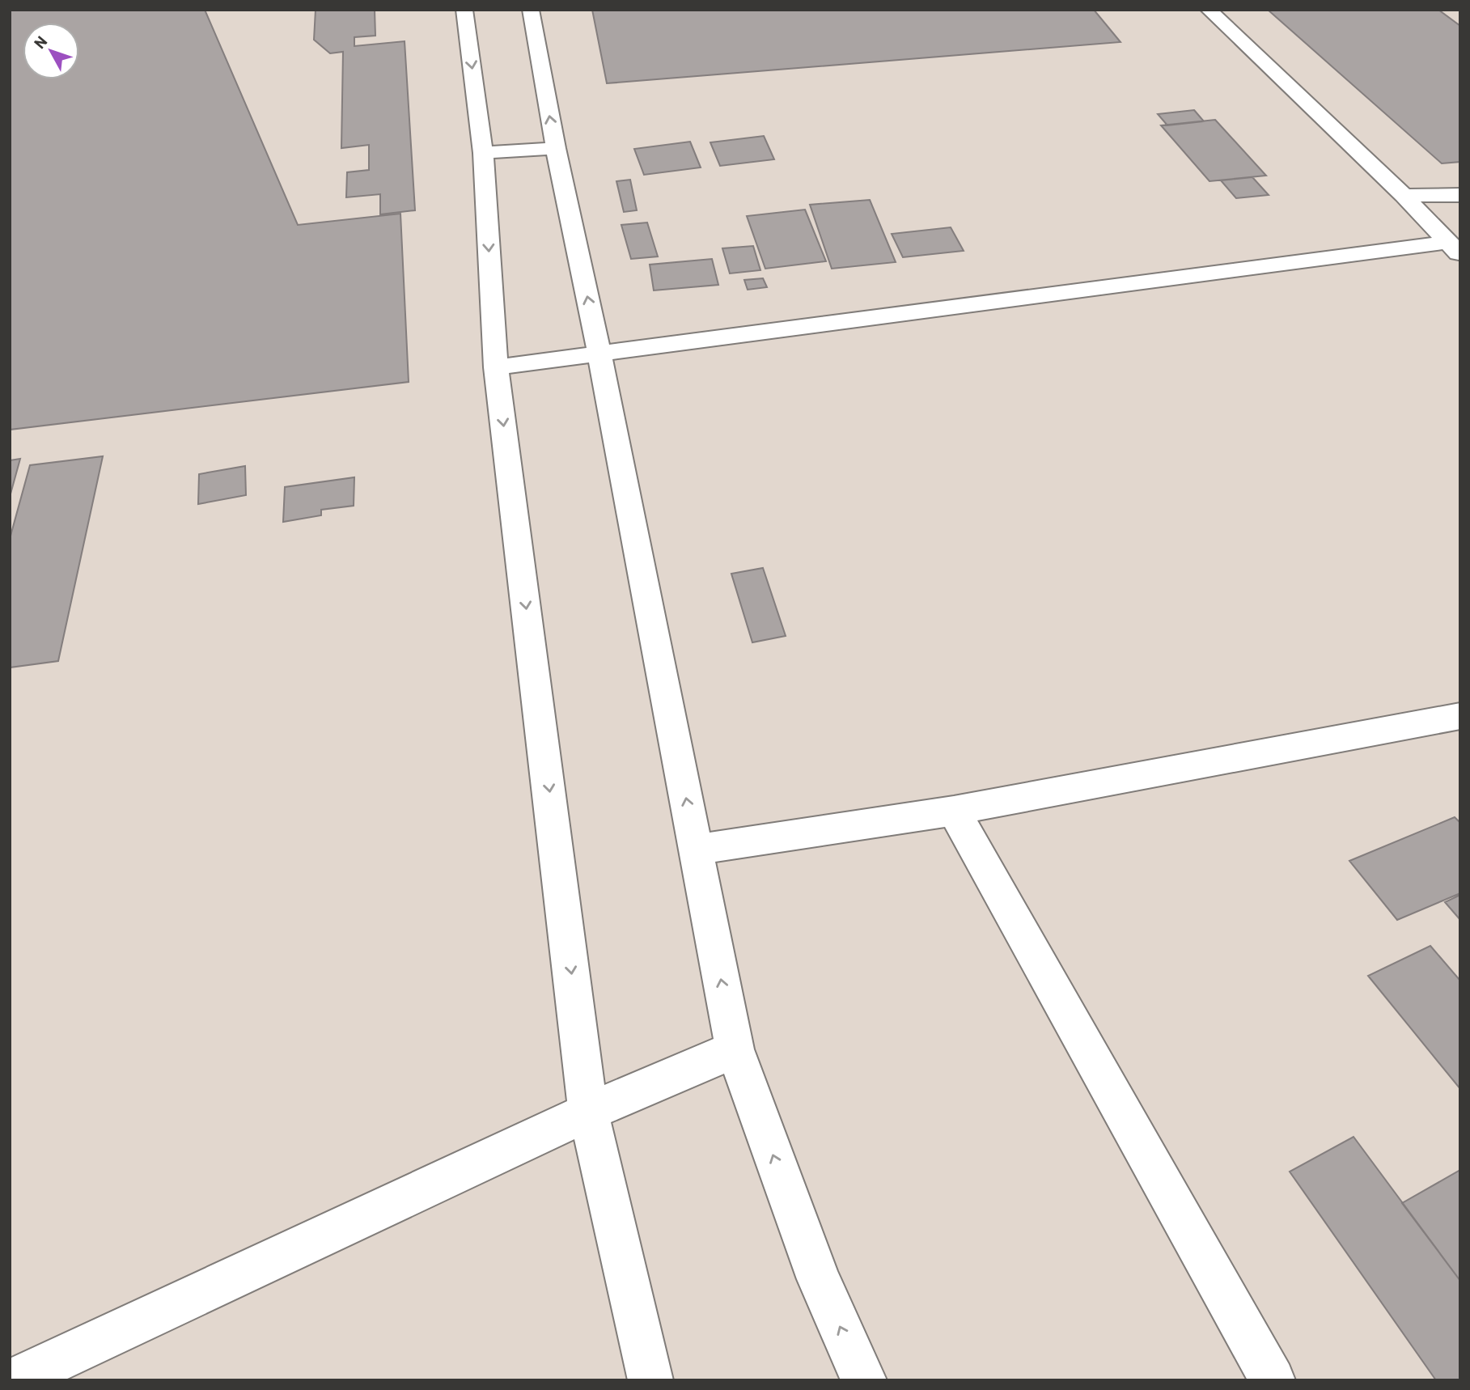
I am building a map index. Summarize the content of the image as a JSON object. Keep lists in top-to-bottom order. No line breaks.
{"north":"top left"}
